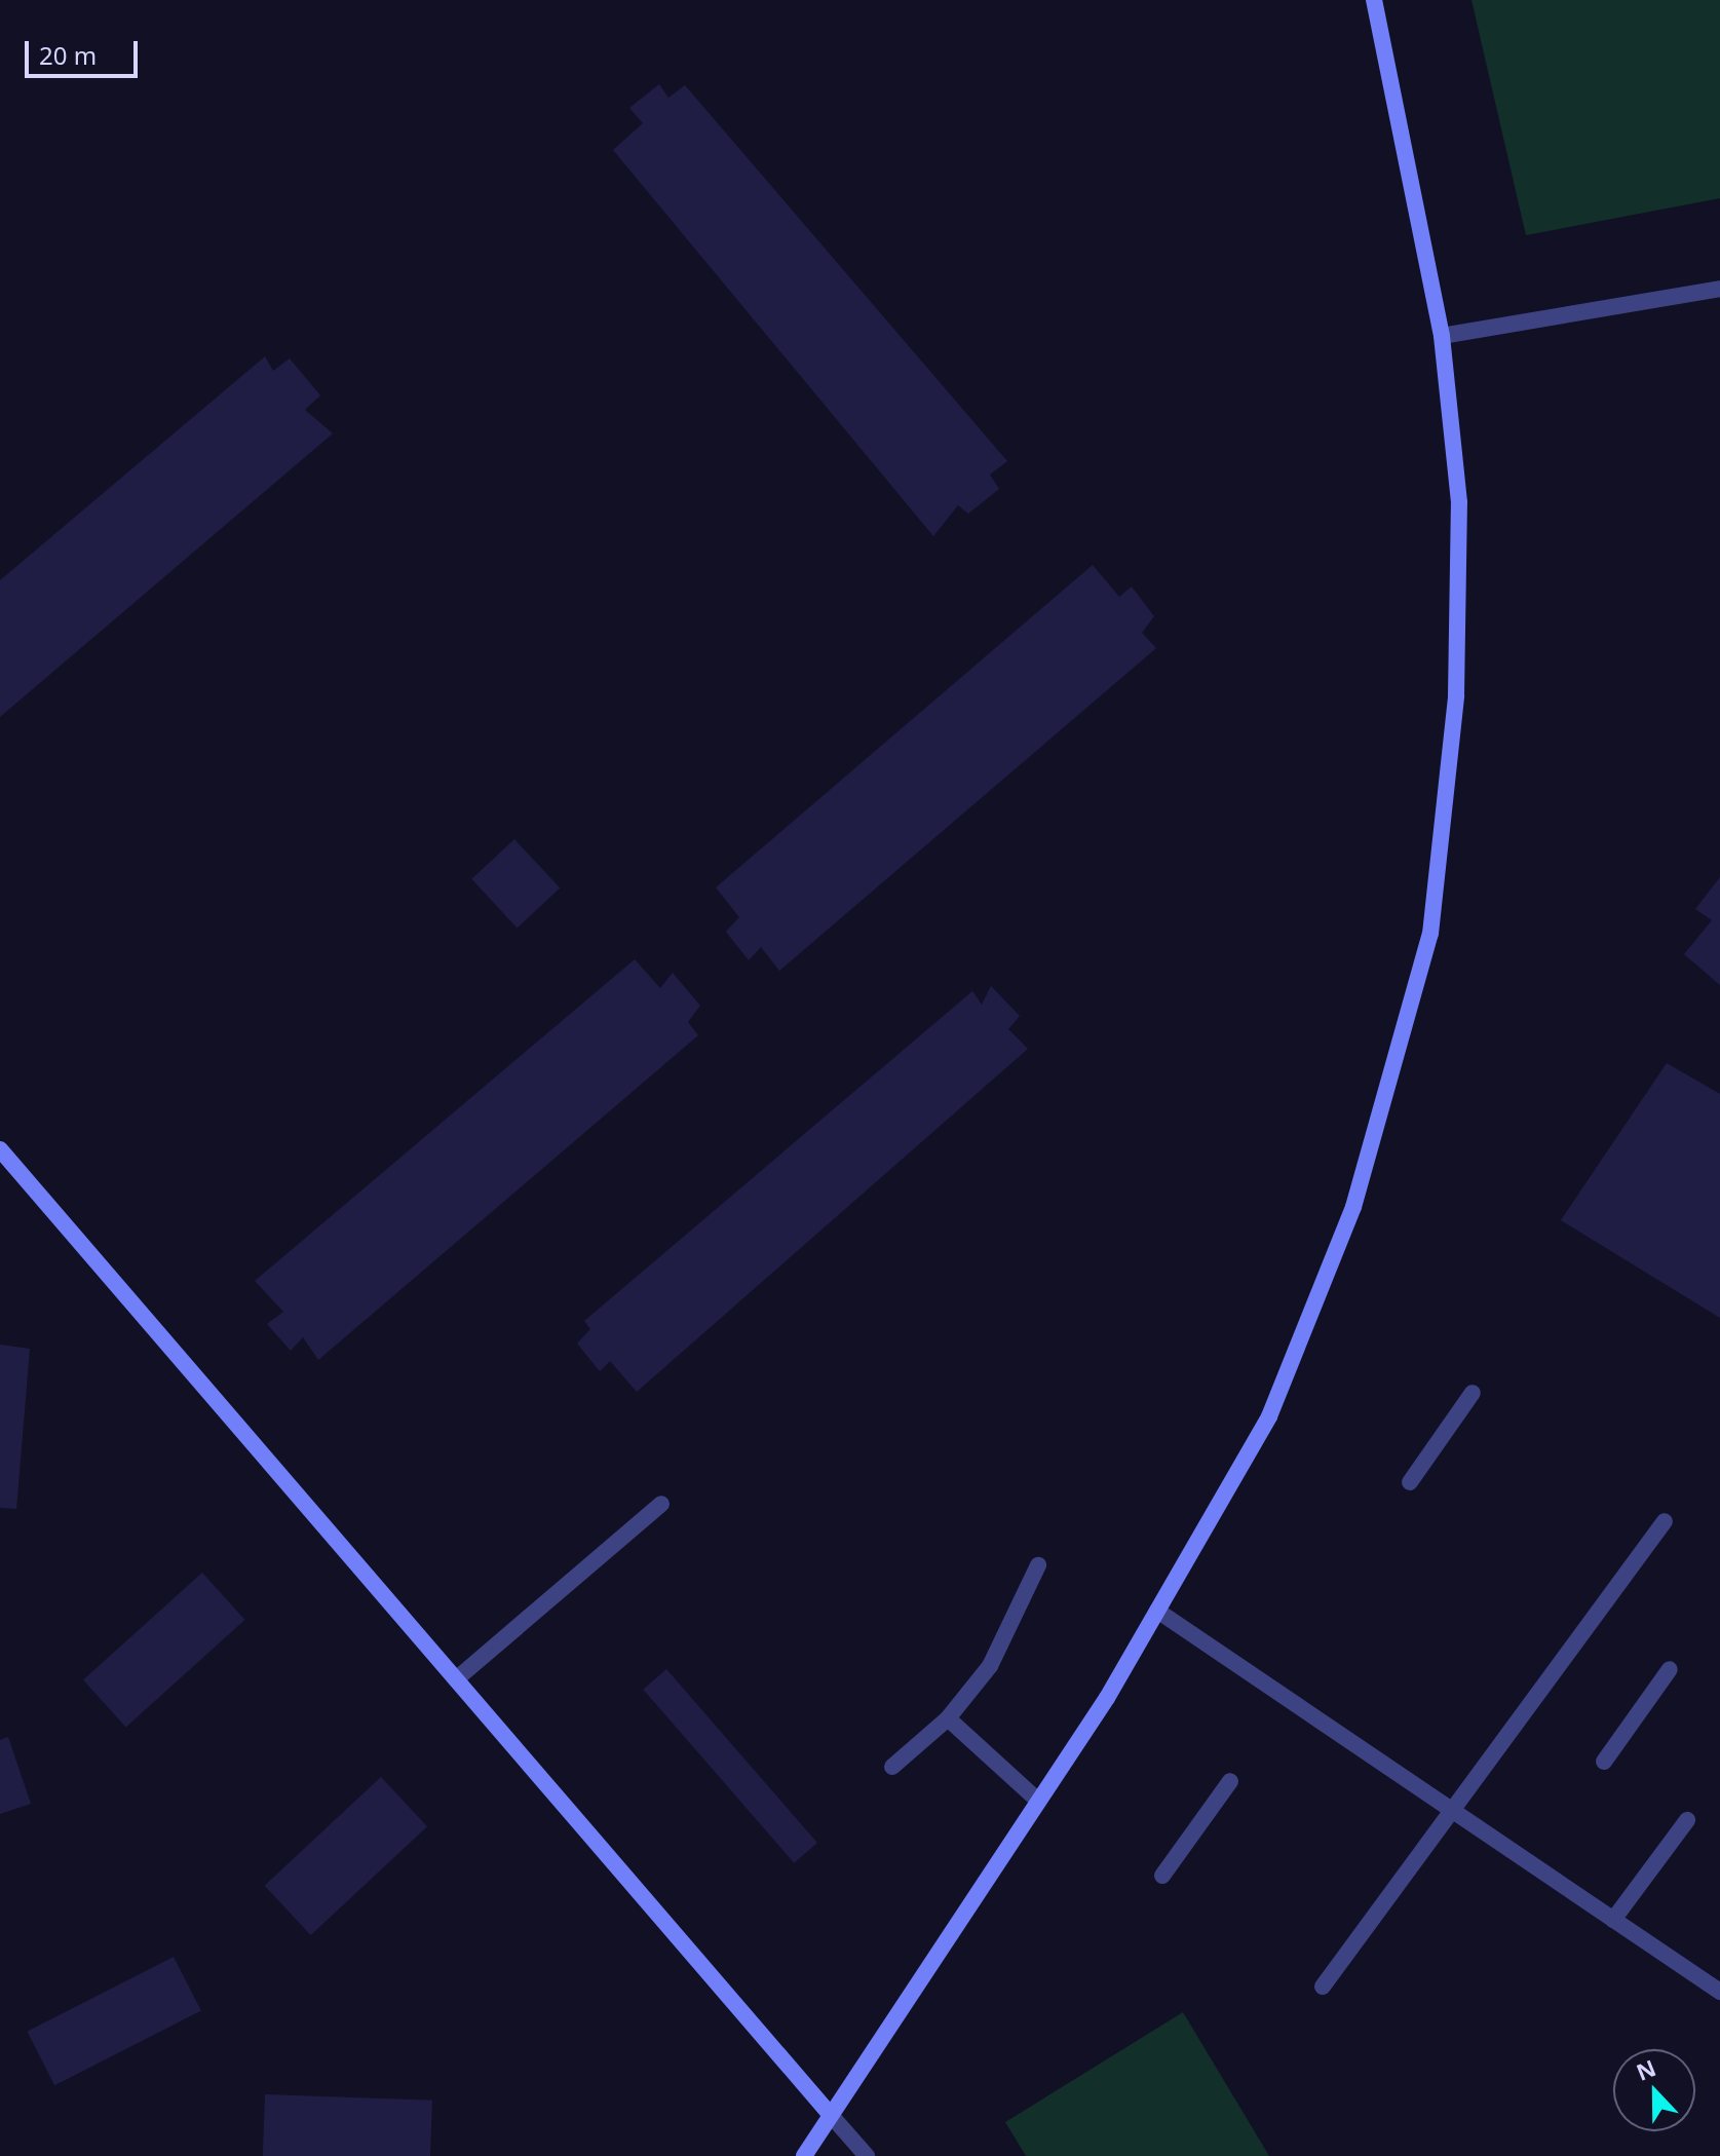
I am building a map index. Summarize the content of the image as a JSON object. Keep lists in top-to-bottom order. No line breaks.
{"scale_bar":"20 m","north":"top"}
